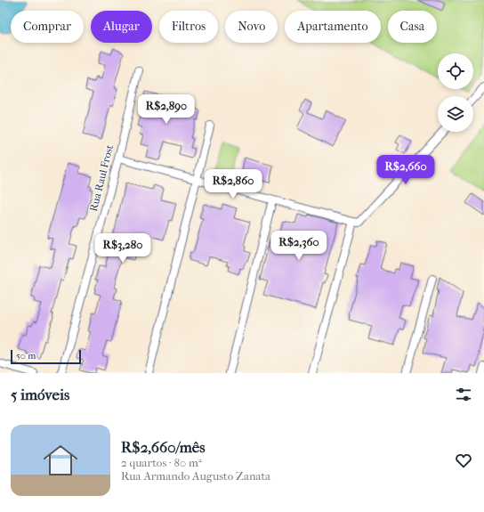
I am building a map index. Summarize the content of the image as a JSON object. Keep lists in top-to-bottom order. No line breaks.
{"streets":{"street":["Rua Raul Frost"]},"scale_bar":"50 m","page":{"chip":["Comprar","Alugar","Filtros","Novo","Apartamento","Casa"],"price":["R$2,890","R$2,660","R$2,860","R$2,360","R$3,280"],"scale":"50 m","heading":"5 imóveis","list":[{"name":"R$2,660/mês","note":"2 quartos · 80 m² · Rua Armando Augusto Zanata"}]}}
